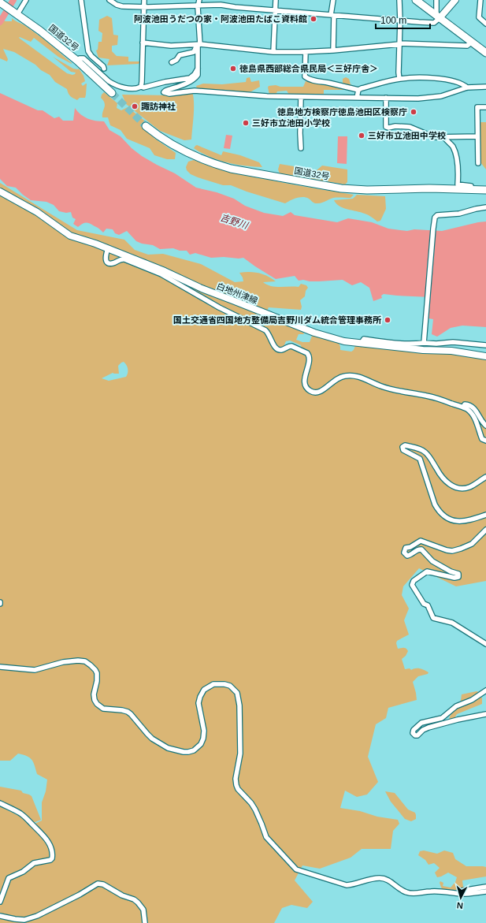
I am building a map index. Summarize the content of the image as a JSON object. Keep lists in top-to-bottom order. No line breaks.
{"streets":{"main road":["国道32号","白地州津線"]},"water":["吉野川"],"places":["阿波池田うだつの家・阿波池田たばこ資料館","徳島県西部総合県民局＜三好庁舎＞","諏訪神社","徳島地方検察庁徳島池田区検察庁","三好市立池田小学校","三好市立池田中学校","国土交通省四国地方整備局吉野川ダム統合管理事務所"],"scale_bar":"100 m","north":"bottom"}
